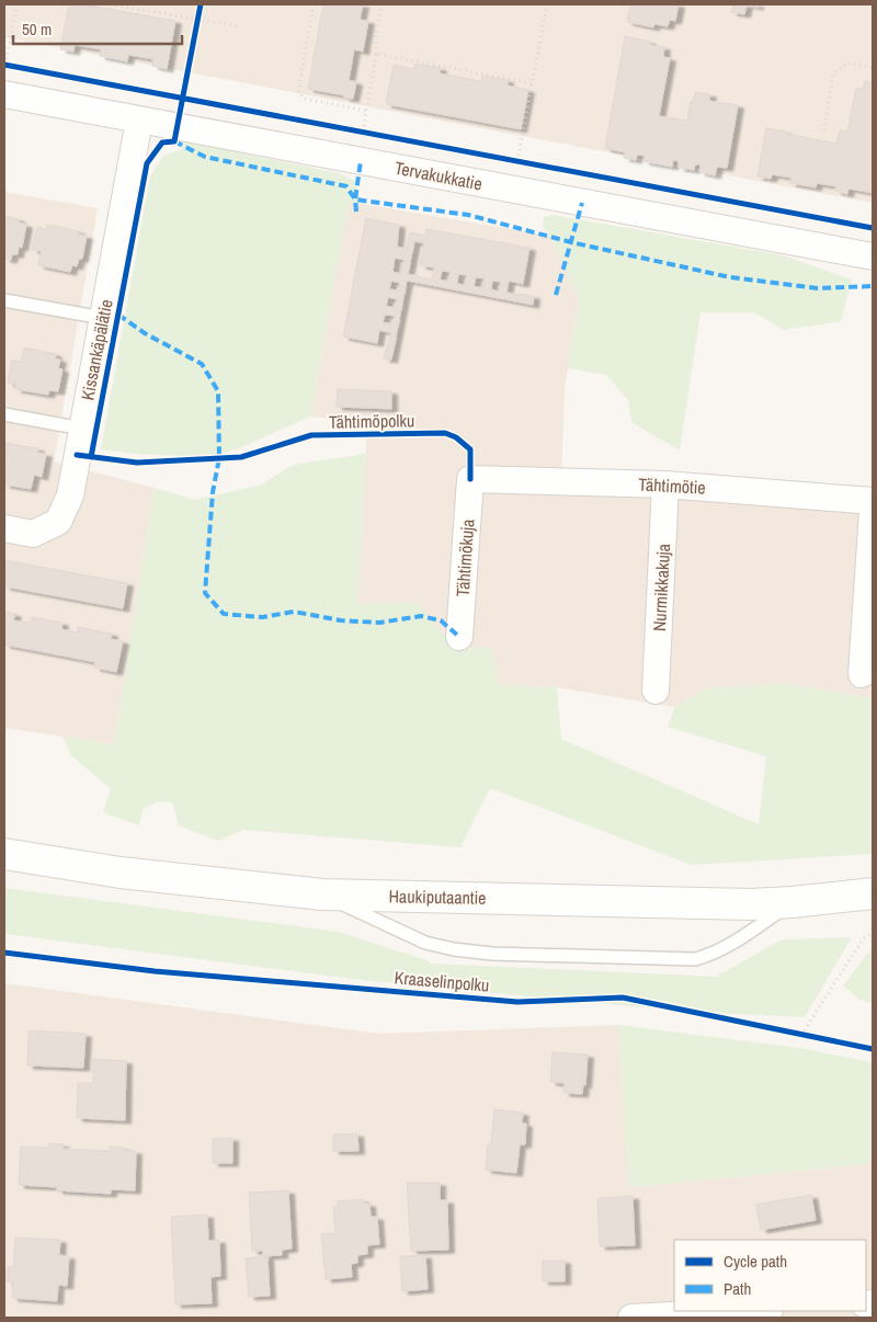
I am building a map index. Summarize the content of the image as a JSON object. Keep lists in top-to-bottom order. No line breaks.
{"streets":{"main road":["Haukiputaantie"],"street":["Tervakukkatie","Kissankäpälätie","Tähtimötie","Tähtimökuja","Nurmikkakuja"],"cycle path":["Tähtimöpolku","Kraaselinpolku"]},"crossings":[["Tervakukkatie","Kissankäpälätie"],["Tähtimötie","Tähtimökuja"],["Tähtimötie","Nurmikkakuja"]],"legend":["Cycle path","Path"],"scale_bar":"50 m"}
